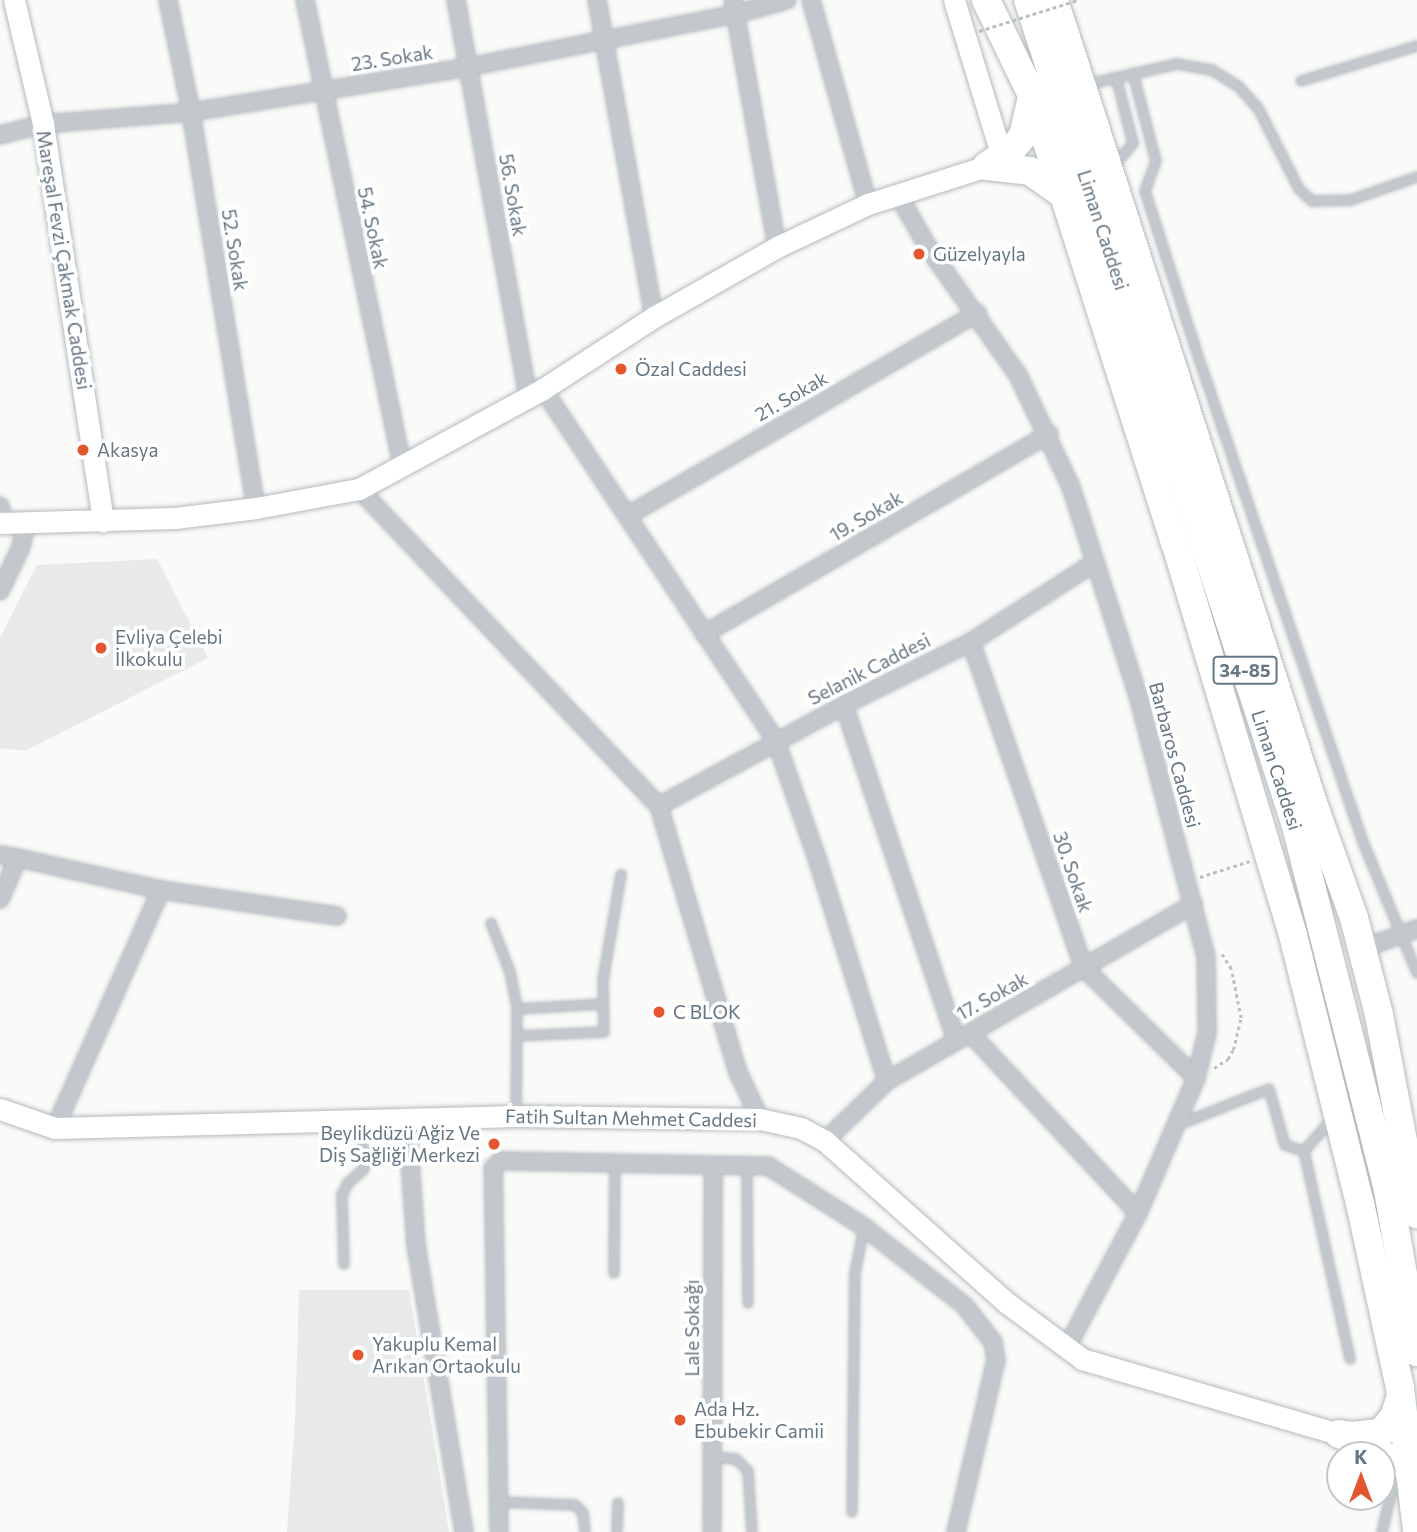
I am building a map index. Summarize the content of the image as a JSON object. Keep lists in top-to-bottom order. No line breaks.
{"streets":{"highway":["Liman Caddesi","34-85"],"street":["23. Sokak","56. Sokak","54. Sokak","52. Sokak","Mareşal Fevzi Çakmak Caddesi","21. Sokak","19. Sokak","Selanik Caddesi","Barbaros Caddesi","30. Sokak","17. Sokak","Fatih Sultan Mehmet Caddesi","Lale Sokağı"]},"crossings":[["23. Sokak","56. Sokak"],["23. Sokak","54. Sokak"],["23. Sokak","52. Sokak"],["23. Sokak","Mareşal Fevzi Çakmak Caddesi"],["21. Sokak","Barbaros Caddesi"],["19. Sokak","Barbaros Caddesi"],["Selanik Caddesi","Barbaros Caddesi"],["Selanik Caddesi","30. Sokak"],["Barbaros Caddesi","30. Sokak"],["Barbaros Caddesi","17. Sokak"],["Barbaros Caddesi","Fatih Sultan Mehmet Caddesi"],["30. Sokak","17. Sokak"],["17. Sokak","Fatih Sultan Mehmet Caddesi"]],"places":["Güzelyayla","Özal Caddesi","Akasya","Evliya Çelebi İlkokulu","C BLOK","Beylikdüzü Ağiz Ve Diş Sağliği Merkezi","Yakuplu Kemal Arıkan Ortaokulu","Ada Hz. Ebubekir Camii"],"north":"top"}
